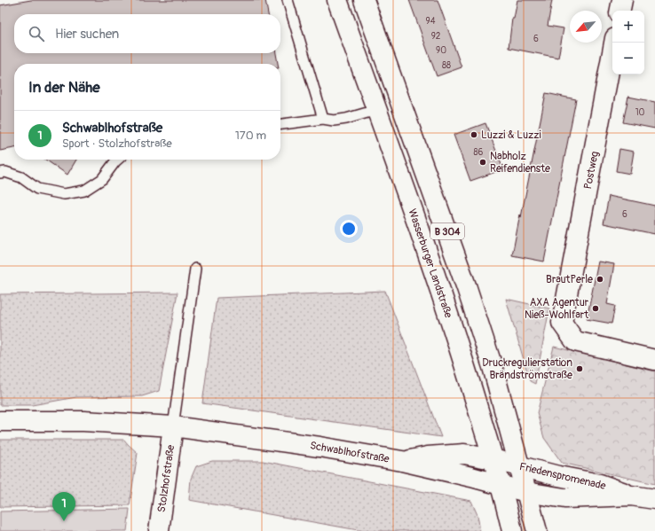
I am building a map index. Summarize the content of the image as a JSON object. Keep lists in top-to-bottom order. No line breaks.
{"streets":{"street":["Postweg","B 304","Wasserburger Landstraße","Schwablhofstraße","Friedenspromenade","Stolzhofstraße"]},"crossings":[["B 304","Friedenspromenade"],["Wasserburger Landstraße","Schwablhofstraße"],["Wasserburger Landstraße","Friedenspromenade"],["Schwablhofstraße","Friedenspromenade"],["Schwablhofstraße","Stolzhofstraße"]],"places":["Luzzi & Luzzi","Nabholz Reifendienste","BrautPerle","AXA Agentur Nieß-Wohlfart","Druckregulierstation Brändströmstraße"],"house_numbers":["94","92","6","90","88","10","86","6"],"north":"bottom left","page":{"map_buttons":["+","−"],"search":"Hier suchen","heading":"In der Nähe","list":[{"mark":"1","name":"Schwablhofstraße","note":"Sport · Stolzhofstraße","value":"170 m"}],"pins":"1"}}
